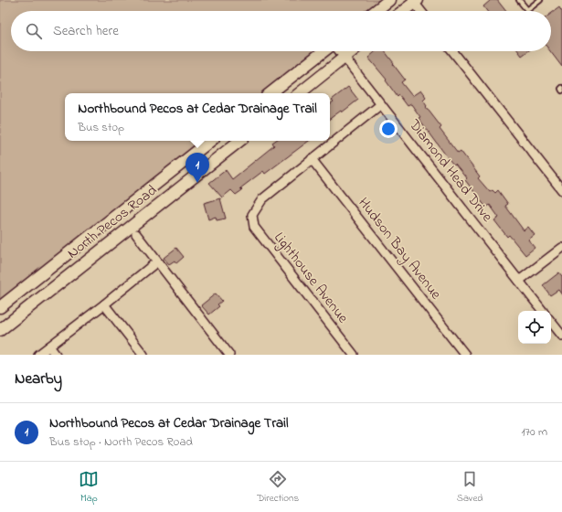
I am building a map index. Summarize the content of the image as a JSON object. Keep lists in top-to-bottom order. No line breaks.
{"streets":{"main road":["North Pecos Road"],"street":["Diamond Head Drive","Hudson Bay Avenue","Lighthouse Avenue"]},"crossings":[["Hudson Bay Avenue","Lighthouse Avenue"]],"page":{"search":"Search here","popup":["Northbound Pecos at Cedar Drainage Trail","Bus stop"],"pins":"1","heading":"Nearby","list":[{"mark":"1","name":"Northbound Pecos at Cedar Drainage Trail","note":"Bus stop · North Pecos Road","value":"170 m"}],"nav":["Map","Directions","Saved"]}}
